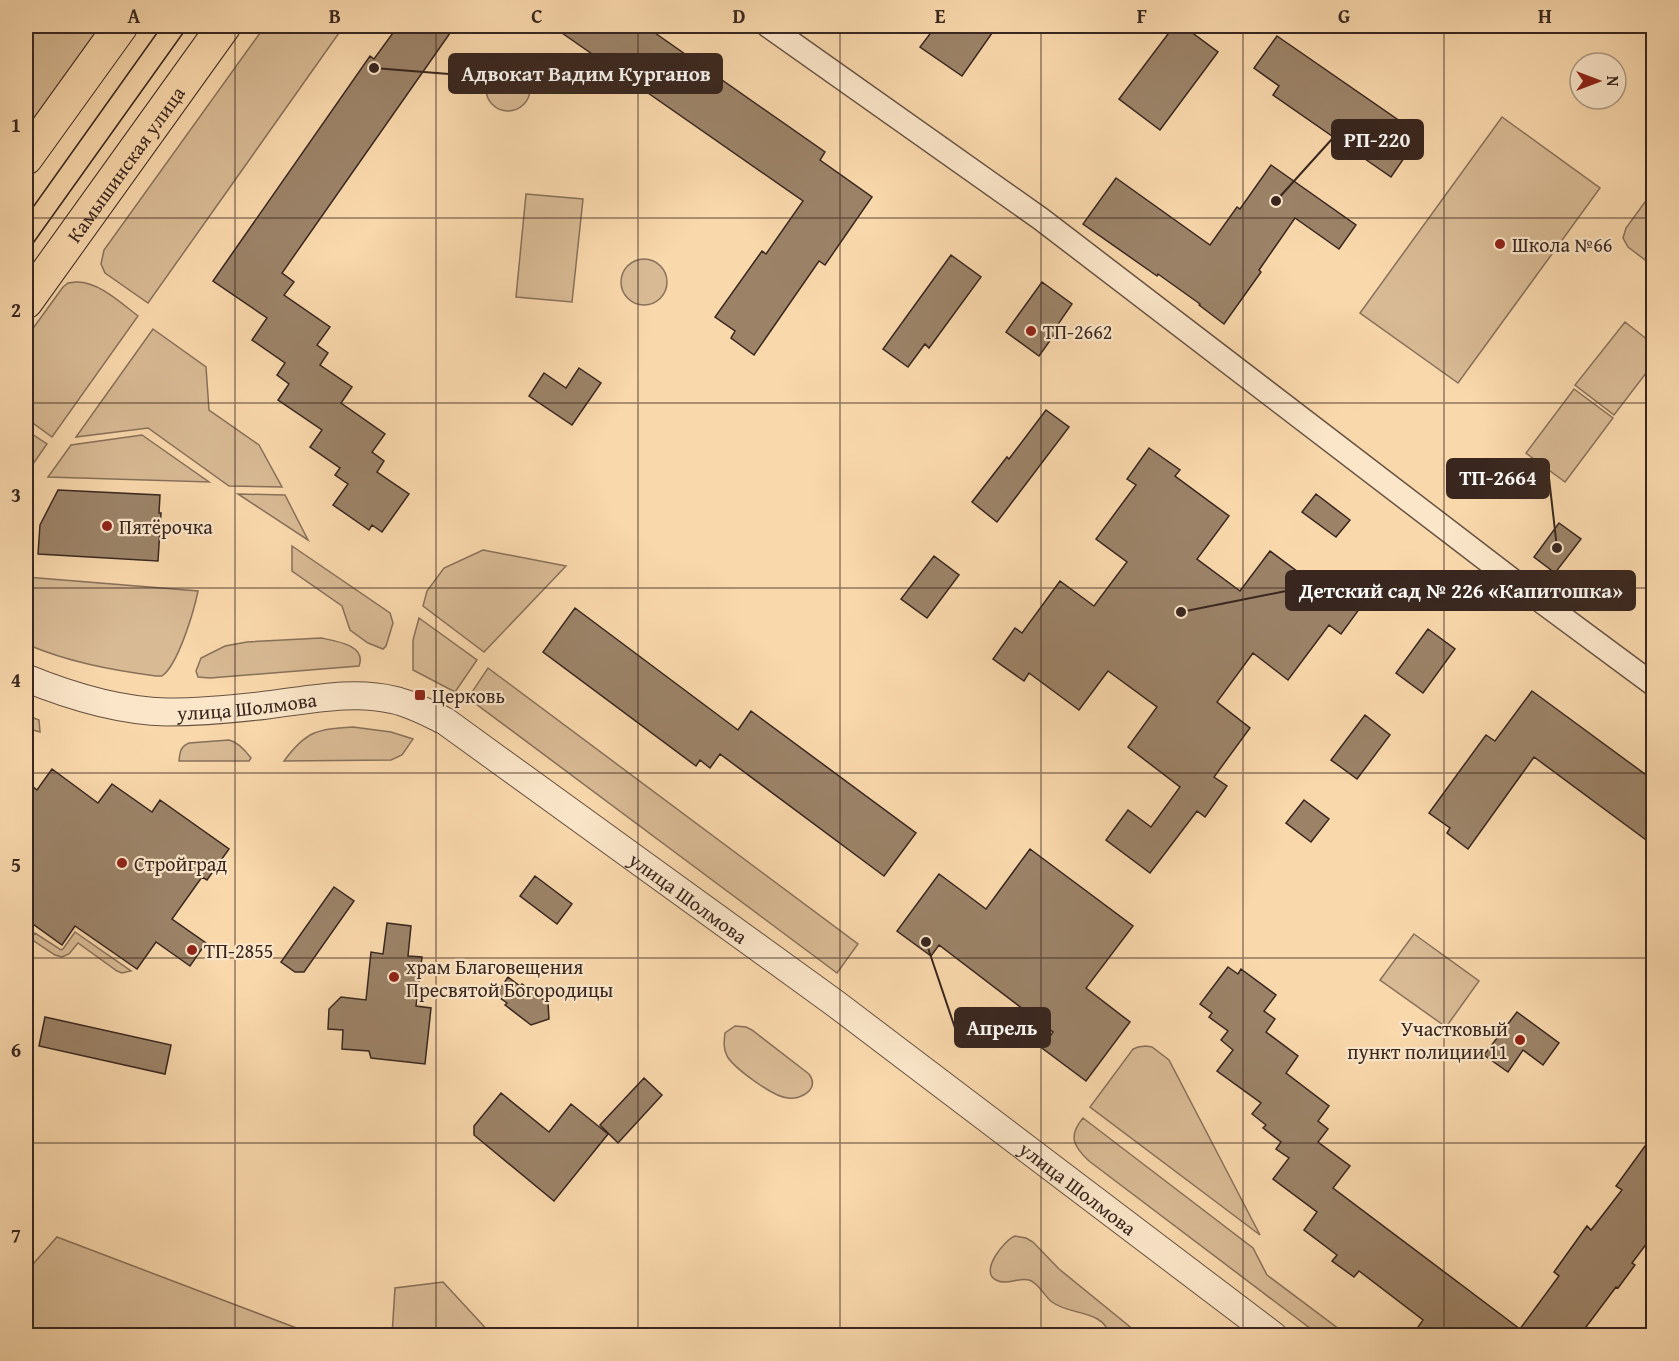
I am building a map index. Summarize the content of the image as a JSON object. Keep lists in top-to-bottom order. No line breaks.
{"streets":{"main road":["Камышинская улица"],"street":["улица Шолмова"]},"places":{"other":["Адвокат Вадим Курганов","РП-220","Школа №66","ТП-2662","Пятёрочка","ТП-2664","Детский сад № 226 «Капитошка»","Стройград","Апрель","ТП-2855","храм Благовещения Пресвятой Богородицы","Участковый пункт полиции 11"],"transit":["Церковь"]},"north":"right","grid":{"columns":["A","B","C","D","E","F","G","H"],"rows":["1","2","3","4","5","6","7"]}}
